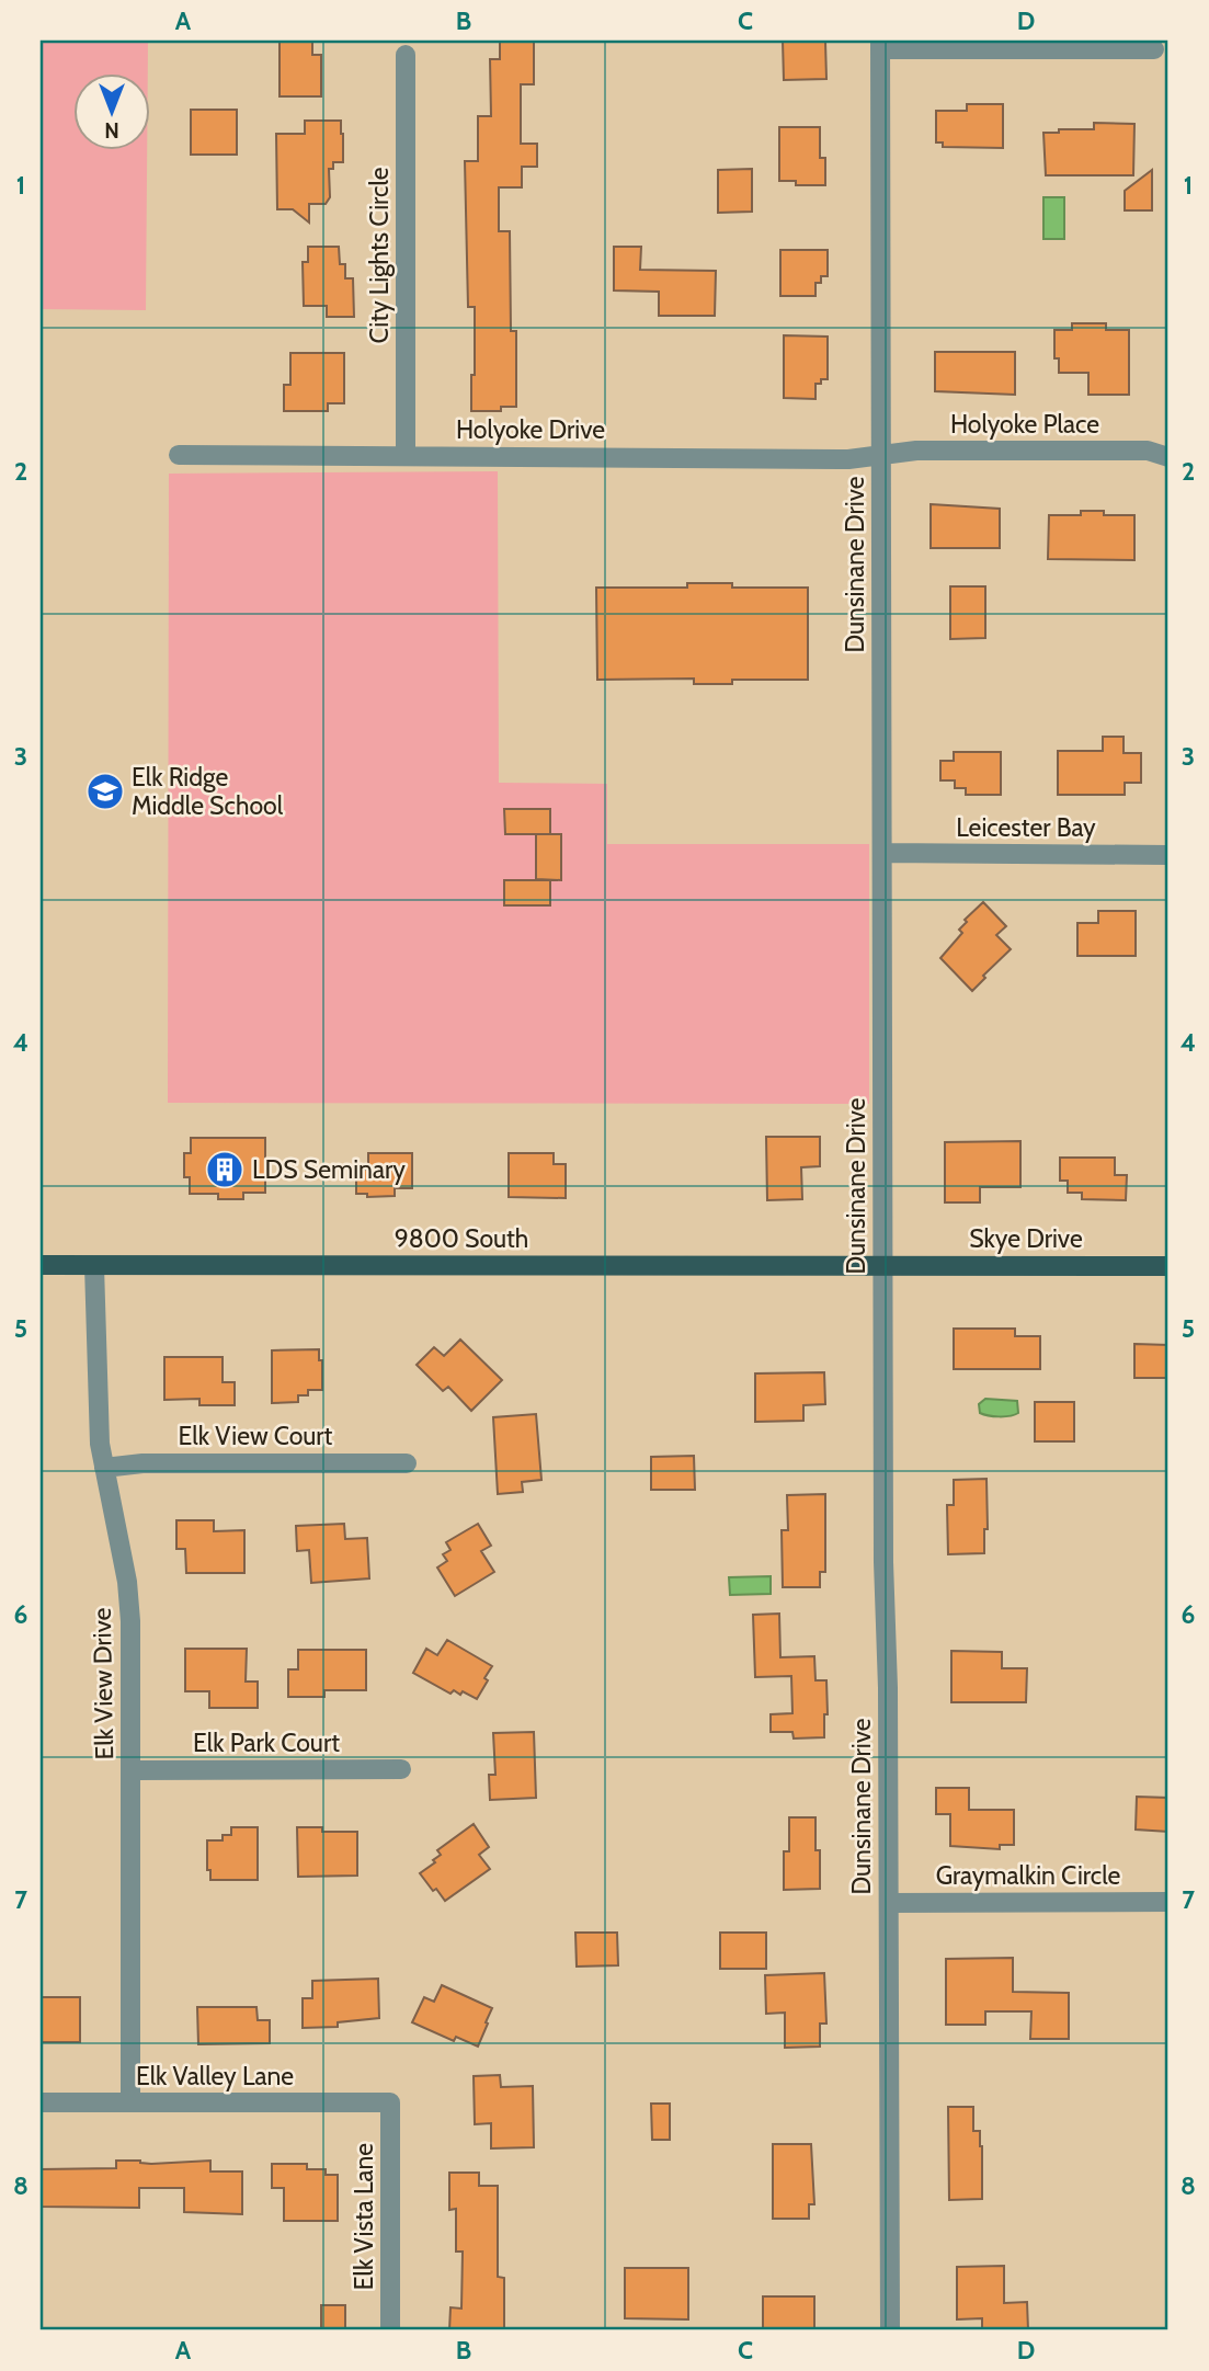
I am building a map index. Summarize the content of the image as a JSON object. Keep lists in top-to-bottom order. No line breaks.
{"streets":{"main road":["9800 South","Skye Drive"],"street":["City Lights Circle","Holyoke Place","Holyoke Drive","Dunsinane Drive","Leicester Bay","Elk View Court","Elk View Drive","Elk Park Court","Graymalkin Circle","Elk Valley Lane","Elk Vista Lane"]},"crossings":[["City Lights Circle","Holyoke Drive"],["Holyoke Place","Holyoke Drive"],["Holyoke Place","Dunsinane Drive"],["Holyoke Drive","Dunsinane Drive"],["Dunsinane Drive","Leicester Bay"],["Dunsinane Drive","9800 South"],["Dunsinane Drive","Skye Drive"],["Dunsinane Drive","Graymalkin Circle"],["9800 South","Skye Drive"],["9800 South","Elk View Drive"],["Elk View Court","Elk View Drive"],["Elk View Drive","Elk Park Court"],["Elk View Drive","Elk Valley Lane"],["Elk Valley Lane","Elk Vista Lane"]],"places":{"school or university":["Elk Ridge Middle School"],"building":["LDS Seminary"]},"north":"bottom","grid":{"columns":["A","B","C","D"],"rows":["1","2","3","4","5","6","7","8"]}}
